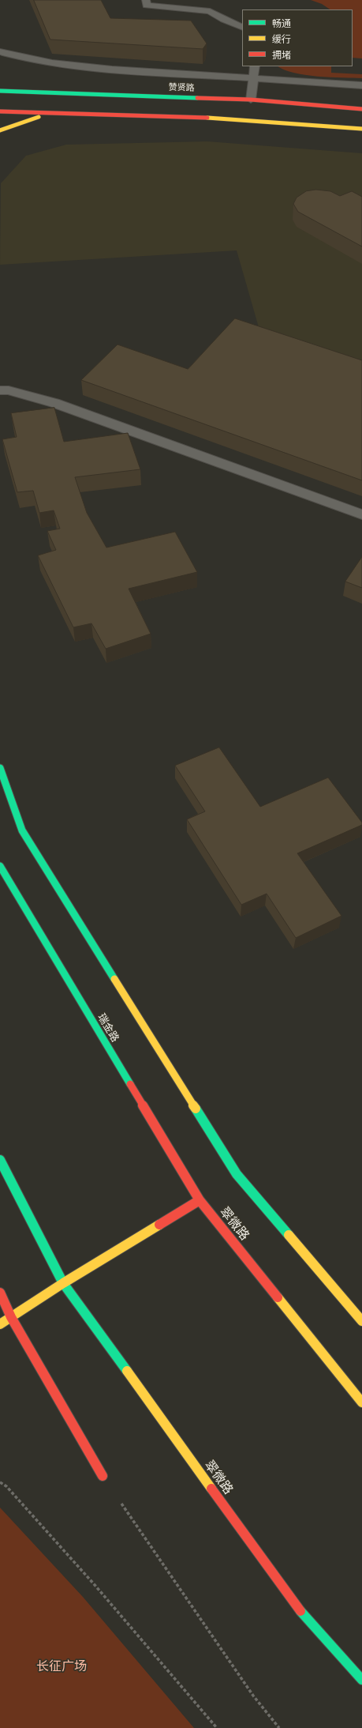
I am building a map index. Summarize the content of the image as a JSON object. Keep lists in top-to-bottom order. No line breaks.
{"streets":{"main road":["赞贤路","瑞金路","翠微路"]},"crossings":[["瑞金路","翠微路"]],"parks":["长征广场"],"legend":["畅通","缓行","拥堵"]}
